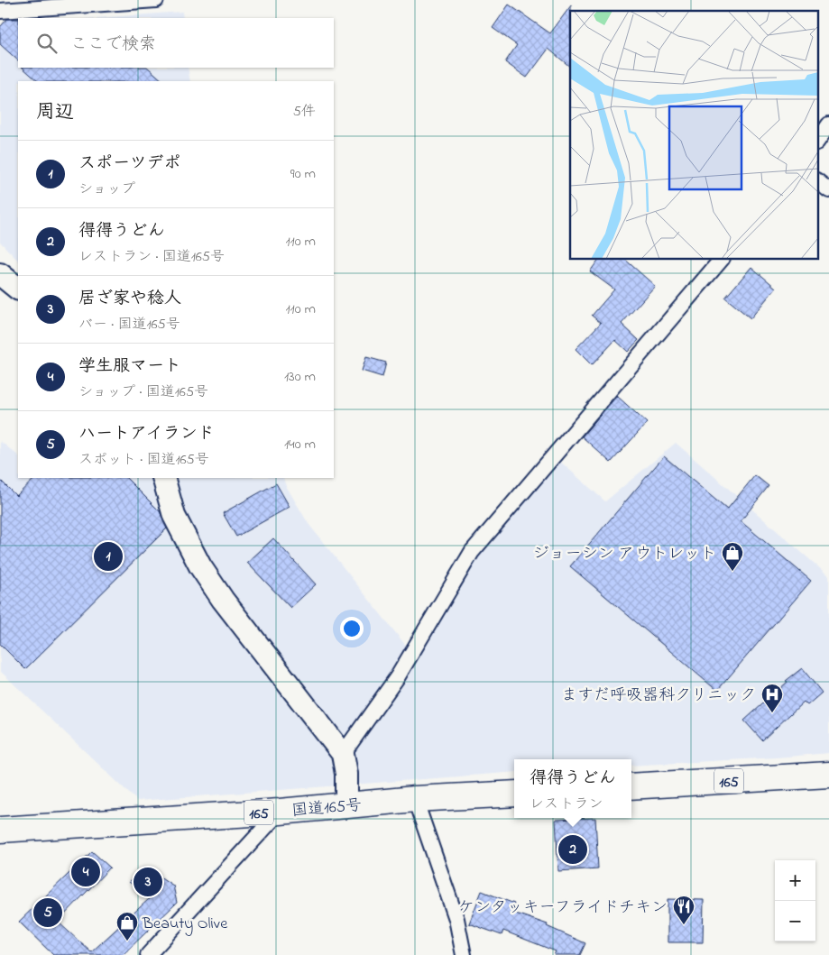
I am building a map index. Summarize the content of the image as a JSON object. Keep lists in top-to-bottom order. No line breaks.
{"streets":{"highway":["165","国道165号"]},"places":{"shop":["ジョーシン アウトレット","Beauty Olive"],"hospital":["ますだ呼吸器科クリニック"],"restaurant":["ケンタッキーフライドチキン"]},"page":{"search":"ここで検索","heading":["周辺","5件"],"list":[{"mark":"1","name":"スポーツデポ","note":"ショップ","value":"90 m"},{"mark":"2","name":"得得うどん","note":"レストラン · 国道165号","value":"110 m"},{"mark":"3","name":"居ざ家や稔人","note":"バー · 国道165号","value":"110 m"},{"mark":"4","name":"学生服マート","note":"ショップ · 国道165号","value":"130 m"},{"mark":"5","name":"ハートアイランド","note":"スポット · 国道165号","value":"140 m"}],"pins":["1","2","4","3","5"],"popup":["得得うどん","レストラン"],"map_buttons":["+","−"]}}
